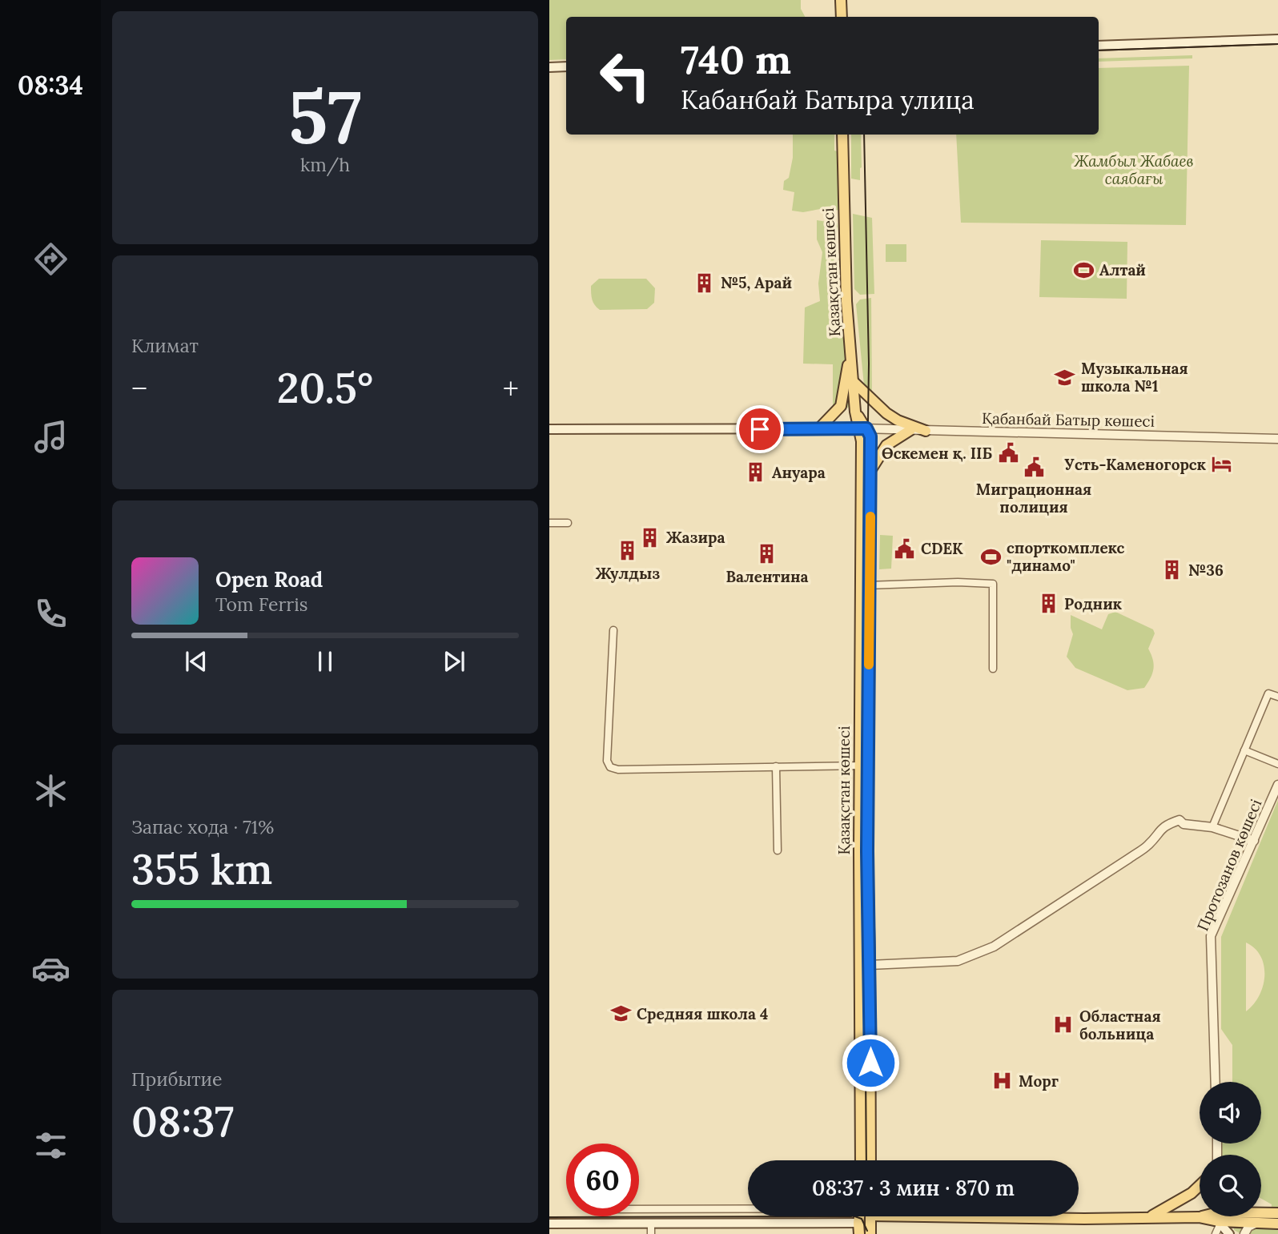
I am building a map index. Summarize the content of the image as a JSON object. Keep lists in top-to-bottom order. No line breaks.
{"streets":{"main road":["Қазақстан көшесі"],"street":["Қабанбай Батыр көшесі","Протозанов көшесі"]},"crossings":[["Қазақстан көшесі","Қабанбай Батыр көшесі"]],"parks":["Жамбыл Жабаев саябағы"],"places":{"sports":["Алтай","спорткомплекс \"динамо\""],"building":["№5, Арай","Ануара","Жазира","Жулдыз","Валентина","№36","Родник"],"school or university":["Музыкальная школа №1","Средняя школа 4"],"public building":["Өскемен қ. ІІБ","Миграционная полиция","CDEK"],"hotel":["Усть-Каменогорск"],"hospital":["Областная больница","Морг"]},"page":{"tabs":"08:34","tile":[["57","km/h"],"Климат",["Запас хода · 71%","355 km"],["Прибытие","08:37"]],"turn":["740 m","Кабанбай Батыра улица"],"heat":["−","20.5°","+"],"song":["Open Road","Tom Ferris"],"limit":"60","trip":"08:37 · 3 мин · 870 m"}}
